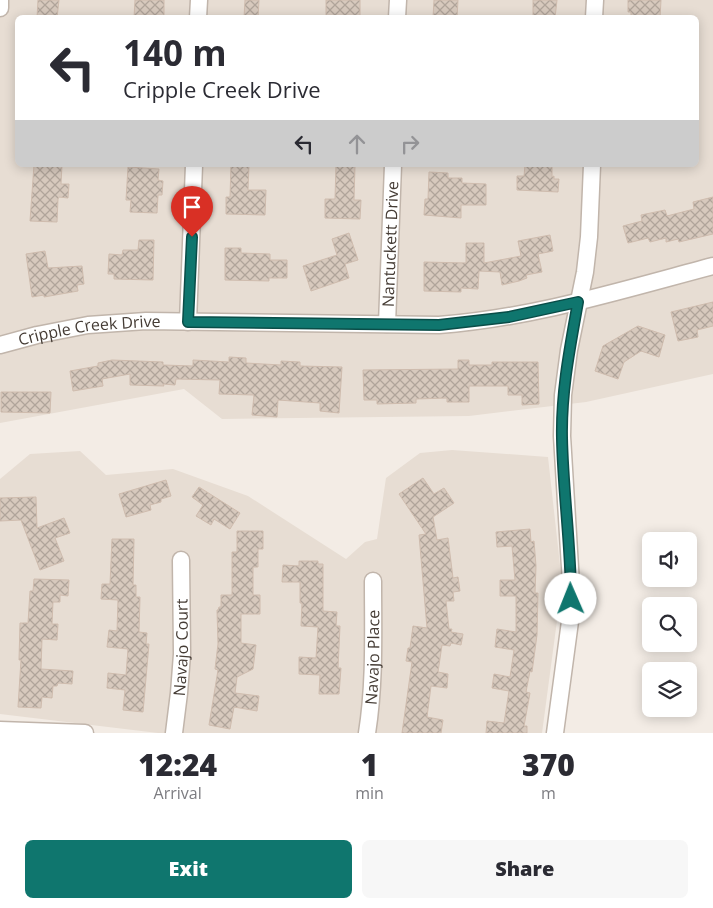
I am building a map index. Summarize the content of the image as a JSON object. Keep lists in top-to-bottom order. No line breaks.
{"streets":{"street":["Nantuckett Drive","Cripple Creek Drive","Navajo Court","Navajo Place"]},"crossings":[["Nantuckett Drive","Cripple Creek Drive"]],"page":{"turn":["140 m","Cripple Creek Drive"],"eta":["12:24","Arrival","1","min","370","m"],"buttons":["Exit","Share"]}}
